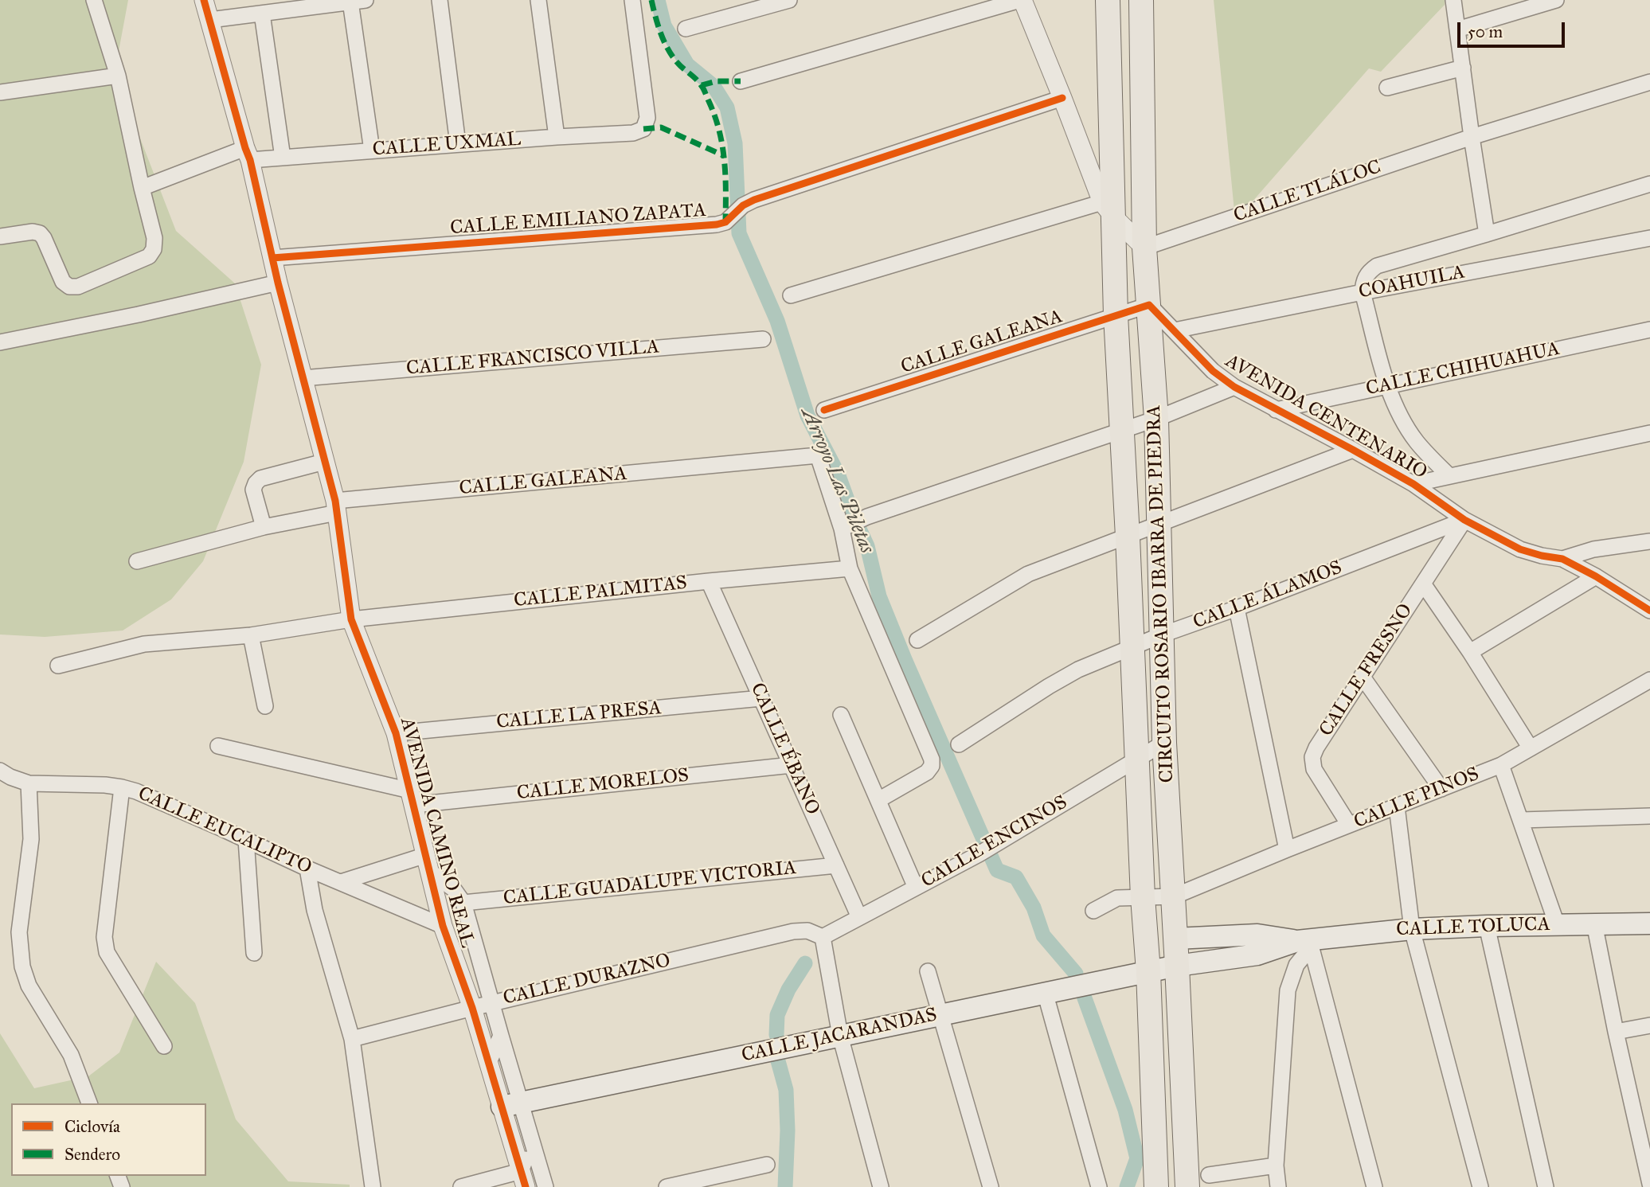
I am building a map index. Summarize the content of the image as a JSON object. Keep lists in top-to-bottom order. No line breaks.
{"streets":{"main road":["CIRCUITO ROSARIO IBARRA DE PIEDRA","CALLE TOLUCA","CALLE JACARANDAS"],"street":["CALLE UXMAL","CALLE TLÁLOC","CALLE EMILIANO ZAPATA","COAHUILA","CALLE GALEANA","CALLE FRANCISCO VILLA","CALLE CHIHUAHUA","AVENIDA CENTENARIO","CALLE PALMITAS","CALLE ÁLAMOS","CALLE FRESNO","CALLE LA PRESA","CALLE ÉBANO","CALLE MORELOS","CALLE PINOS","CALLE EUCALIPTO","AVENIDA CAMINO REAL","CALLE ENCINOS","CALLE GUADALUPE VICTORIA","CALLE DURAZNO"]},"crossings":[["CALLE UXMAL","AVENIDA CAMINO REAL"],["CALLE TLÁLOC","CIRCUITO ROSARIO IBARRA DE PIEDRA"],["CALLE EMILIANO ZAPATA","AVENIDA CAMINO REAL"],["COAHUILA","AVENIDA CENTENARIO"],["CALLE GALEANA","AVENIDA CENTENARIO"],["CALLE GALEANA","CIRCUITO ROSARIO IBARRA DE PIEDRA"],["CALLE GALEANA","AVENIDA CAMINO REAL"],["CALLE FRANCISCO VILLA","AVENIDA CAMINO REAL"],["CALLE CHIHUAHUA","AVENIDA CENTENARIO"],["AVENIDA CENTENARIO","CIRCUITO ROSARIO IBARRA DE PIEDRA"],["AVENIDA CENTENARIO","CALLE ÁLAMOS"],["AVENIDA CENTENARIO","CALLE FRESNO"],["CALLE PALMITAS","CALLE ÉBANO"],["CALLE PALMITAS","AVENIDA CAMINO REAL"],["CIRCUITO ROSARIO IBARRA DE PIEDRA","CALLE ÁLAMOS"],["CIRCUITO ROSARIO IBARRA DE PIEDRA","CALLE PINOS"],["CIRCUITO ROSARIO IBARRA DE PIEDRA","CALLE ENCINOS"],["CIRCUITO ROSARIO IBARRA DE PIEDRA","CALLE TOLUCA"],["CIRCUITO ROSARIO IBARRA DE PIEDRA","CALLE JACARANDAS"],["CALLE ÁLAMOS","CALLE FRESNO"],["CALLE FRESNO","CALLE PINOS"],["CALLE LA PRESA","CALLE ÉBANO"],["CALLE LA PRESA","AVENIDA CAMINO REAL"],["CALLE ÉBANO","CALLE MORELOS"],["CALLE ÉBANO","CALLE ENCINOS"],["CALLE ÉBANO","CALLE GUADALUPE VICTORIA"],["CALLE MORELOS","AVENIDA CAMINO REAL"],["CALLE EUCALIPTO","AVENIDA CAMINO REAL"],["AVENIDA CAMINO REAL","CALLE DURAZNO"],["AVENIDA CAMINO REAL","CALLE JACARANDAS"],["CALLE ENCINOS","CALLE DURAZNO"],["CALLE TOLUCA","CALLE JACARANDAS"]],"water":["Arroyo Las Piletas"],"legend":["Ciclovía","Sendero"],"scale_bar":"50 m"}
